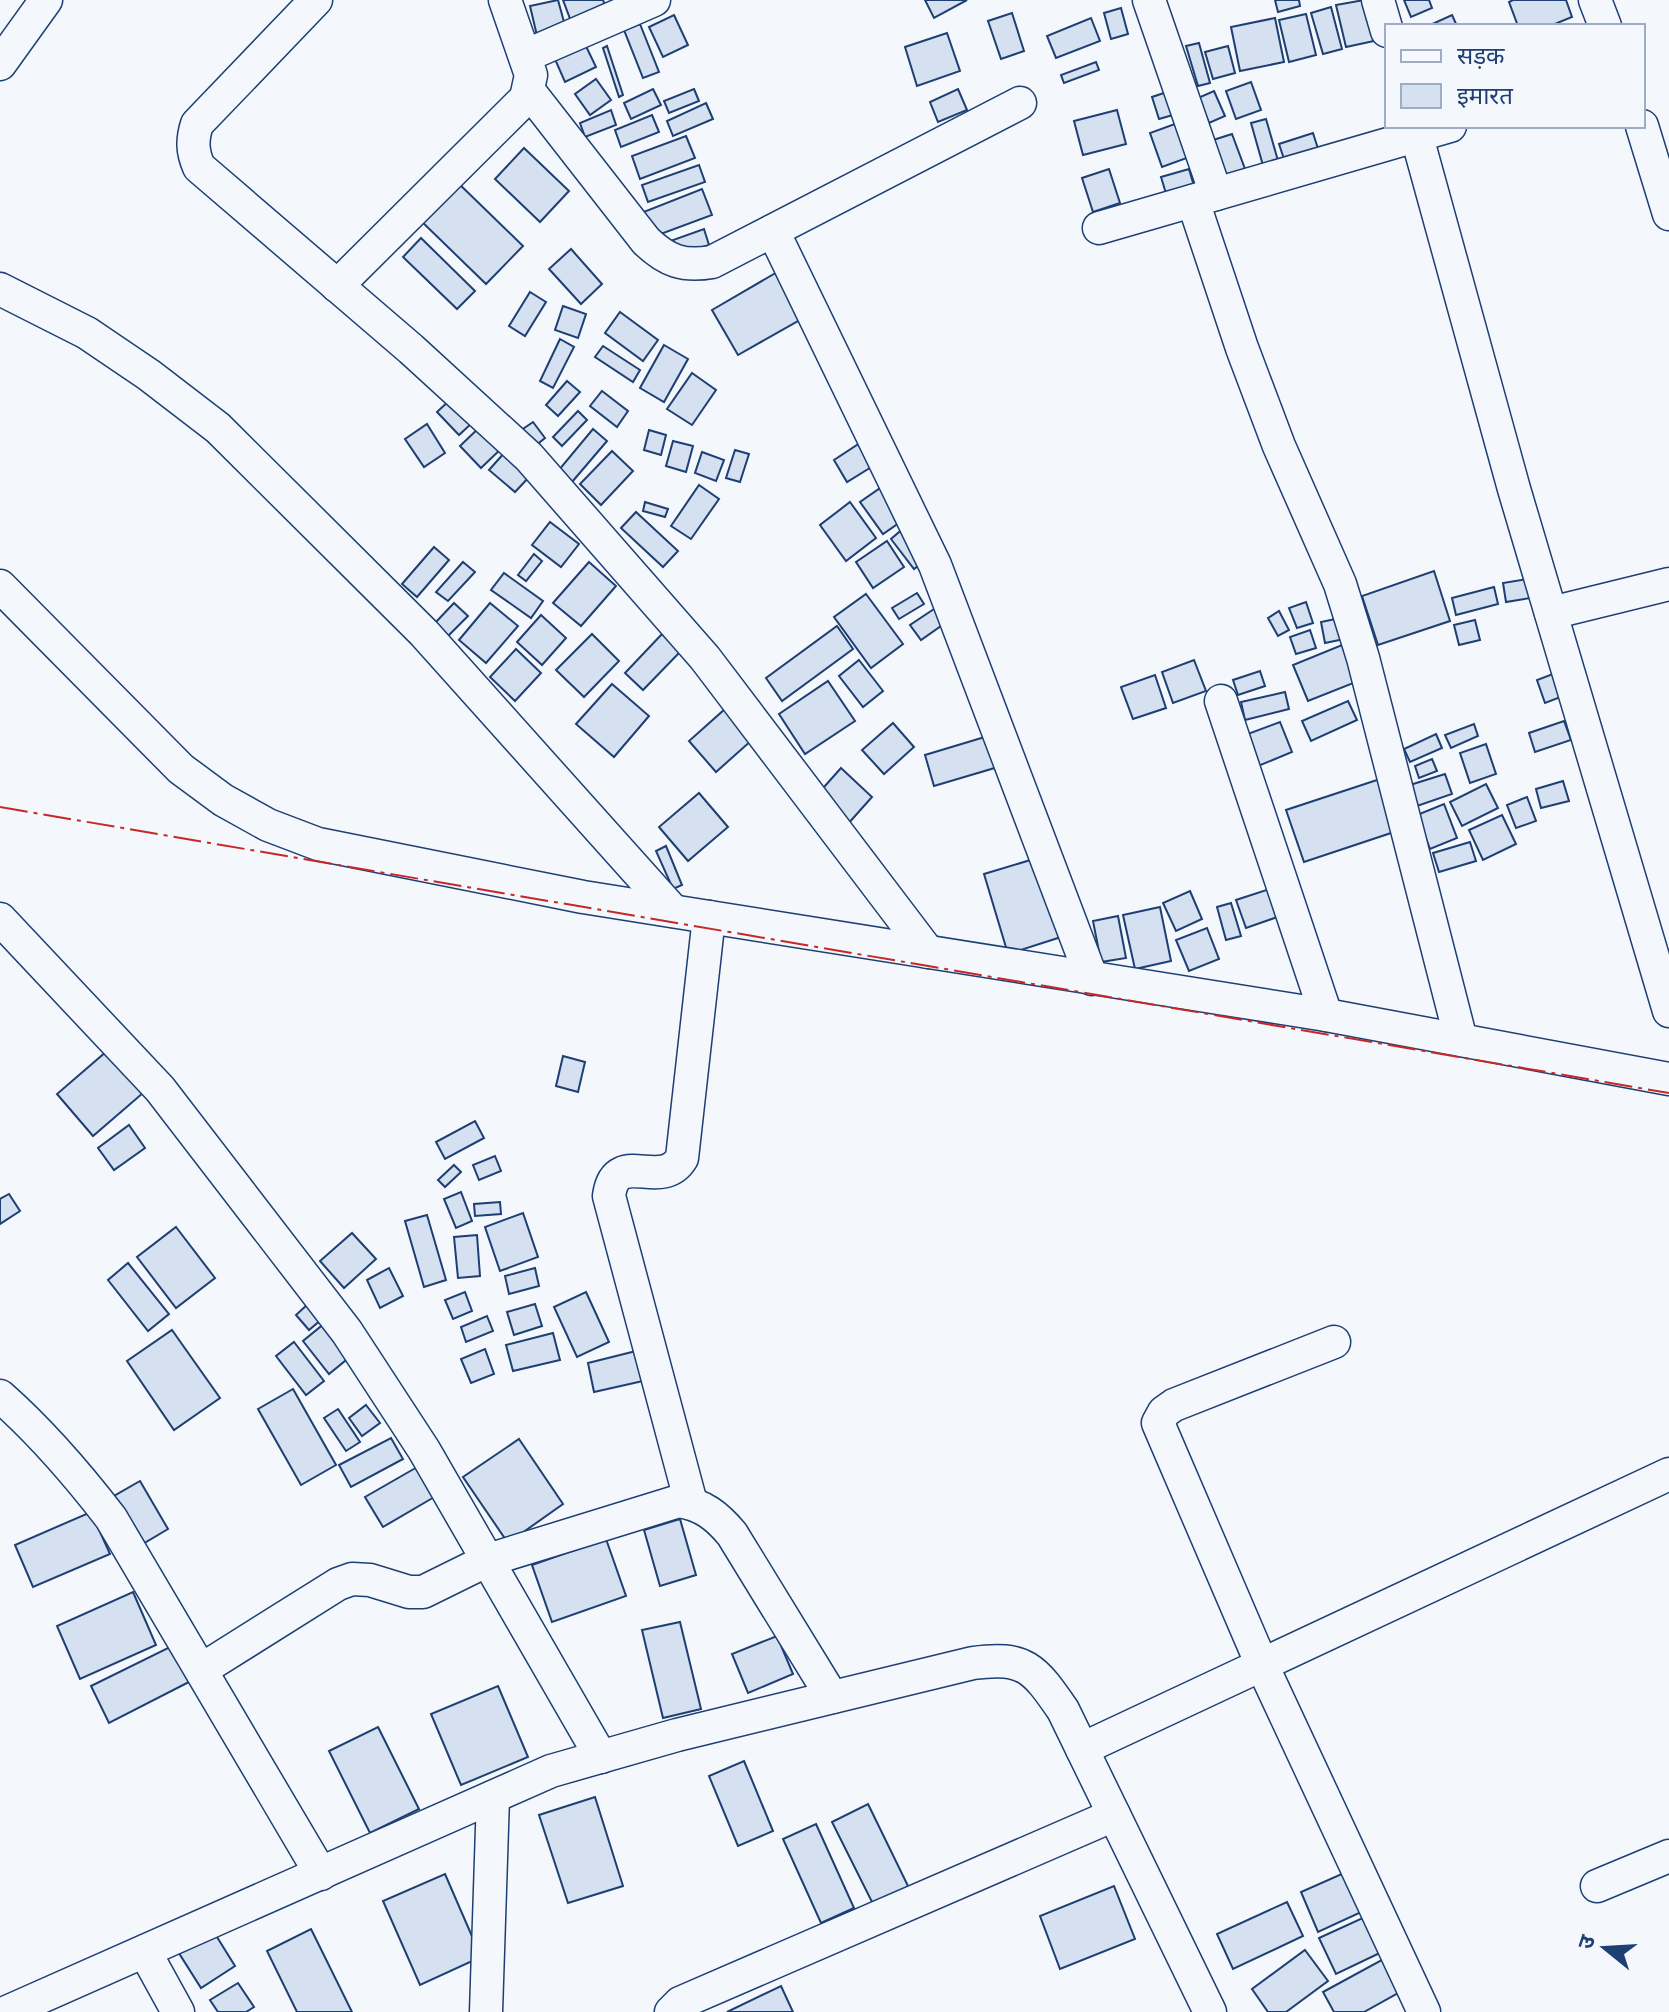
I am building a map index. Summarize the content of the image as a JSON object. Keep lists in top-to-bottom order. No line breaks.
{"legend":["सड़क","इमारत"],"north":"left"}
